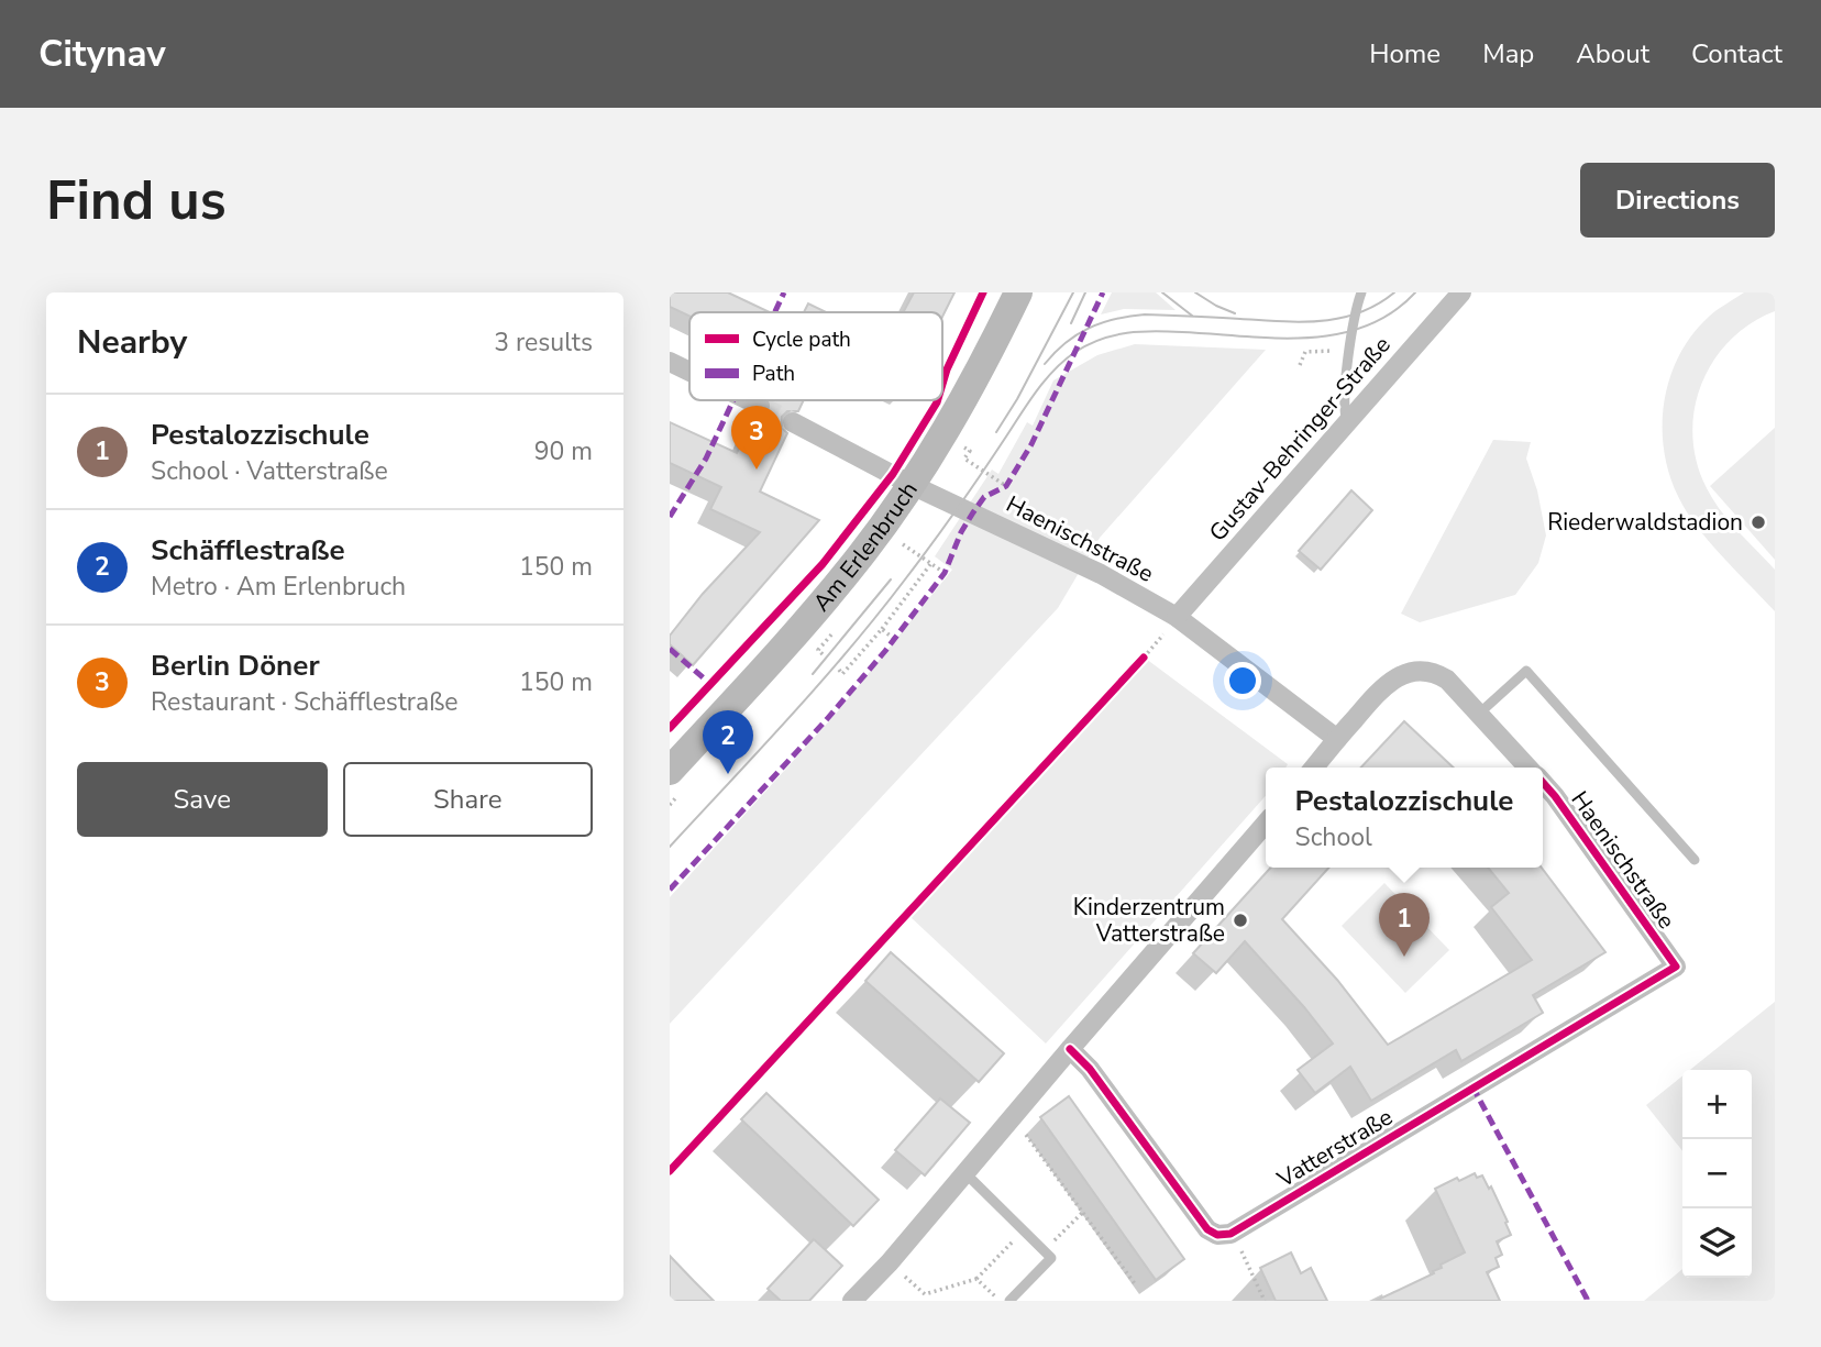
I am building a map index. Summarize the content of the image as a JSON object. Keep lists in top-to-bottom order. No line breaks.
{"streets":{"main road":["Am Erlenbruch"],"street":["Gustav-Behringer-Straße","Haenischstraße","Vatterstraße"]},"crossings":[["Gustav-Behringer-Straße","Haenischstraße"],["Haenischstraße","Am Erlenbruch"],["Haenischstraße","Vatterstraße"]],"places":["Riederwaldstadion","Kinderzentrum Vatterstraße"],"legend":["Cycle path","Path"],"page":{"header":"Citynav","nav":["Home","Map","About","Contact"],"buttons":["Directions",["Save","Share"]],"title":"Find us","heading":["Nearby","3 results"],"list":[{"mark":"1","name":"Pestalozzischule","note":"School · Vatterstraße","value":"90 m"},{"mark":"2","name":"Schäfflestraße","note":"Metro · Am Erlenbruch","value":"150 m"},{"mark":"3","name":"Berlin Döner","note":"Restaurant · Schäfflestraße","value":"150 m"}],"pins":["3","2","1"],"popup":["Pestalozzischule","School"],"map_buttons":["+","−"]}}
